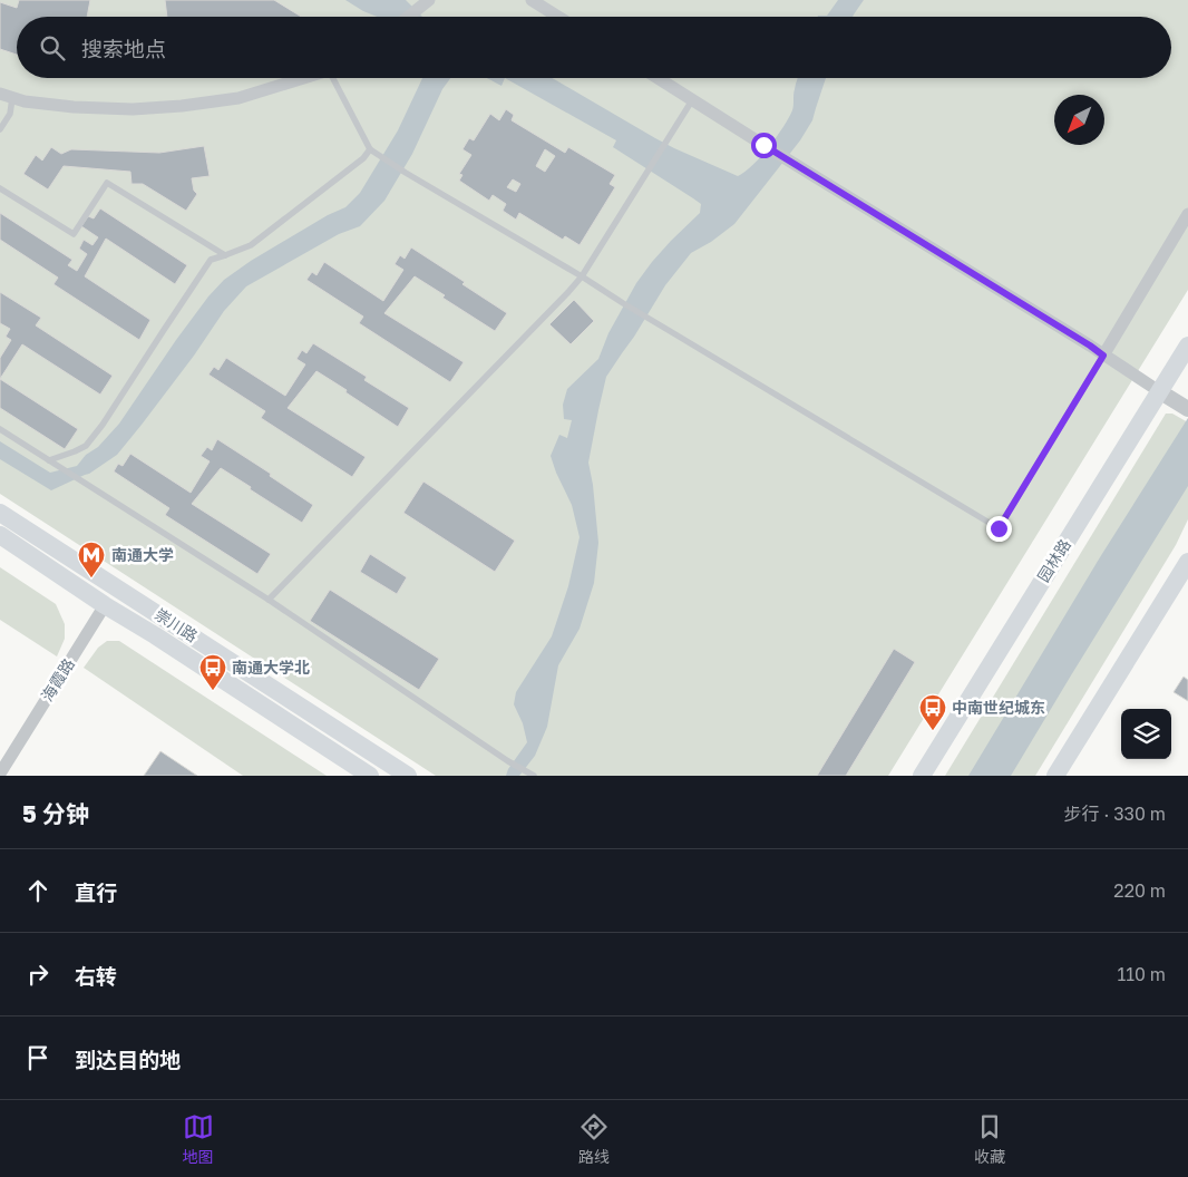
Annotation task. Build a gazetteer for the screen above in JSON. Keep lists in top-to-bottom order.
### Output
{
  "streets": {
    "main road": ["园林路", "崇川路"],
    "street": ["海霞路"]
  },
  "crossings": [
    ["崇川路", "海霞路"]
  ],
  "places": {
    "metro station": ["南通大学"],
    "bus stop": ["南通大学北", "中南世纪城东"]
  },
  "north": "bottom left",
  "page": {
    "search": "搜索地点",
    "heading": ["5 分钟", "步行 · 330 m"],
    "list": [
      ["直行", "220 m"],
      ["右转", "110 m"],
      "到达目的地"
    ],
    "nav": ["地图", "路线", "收藏"]
  }
}
